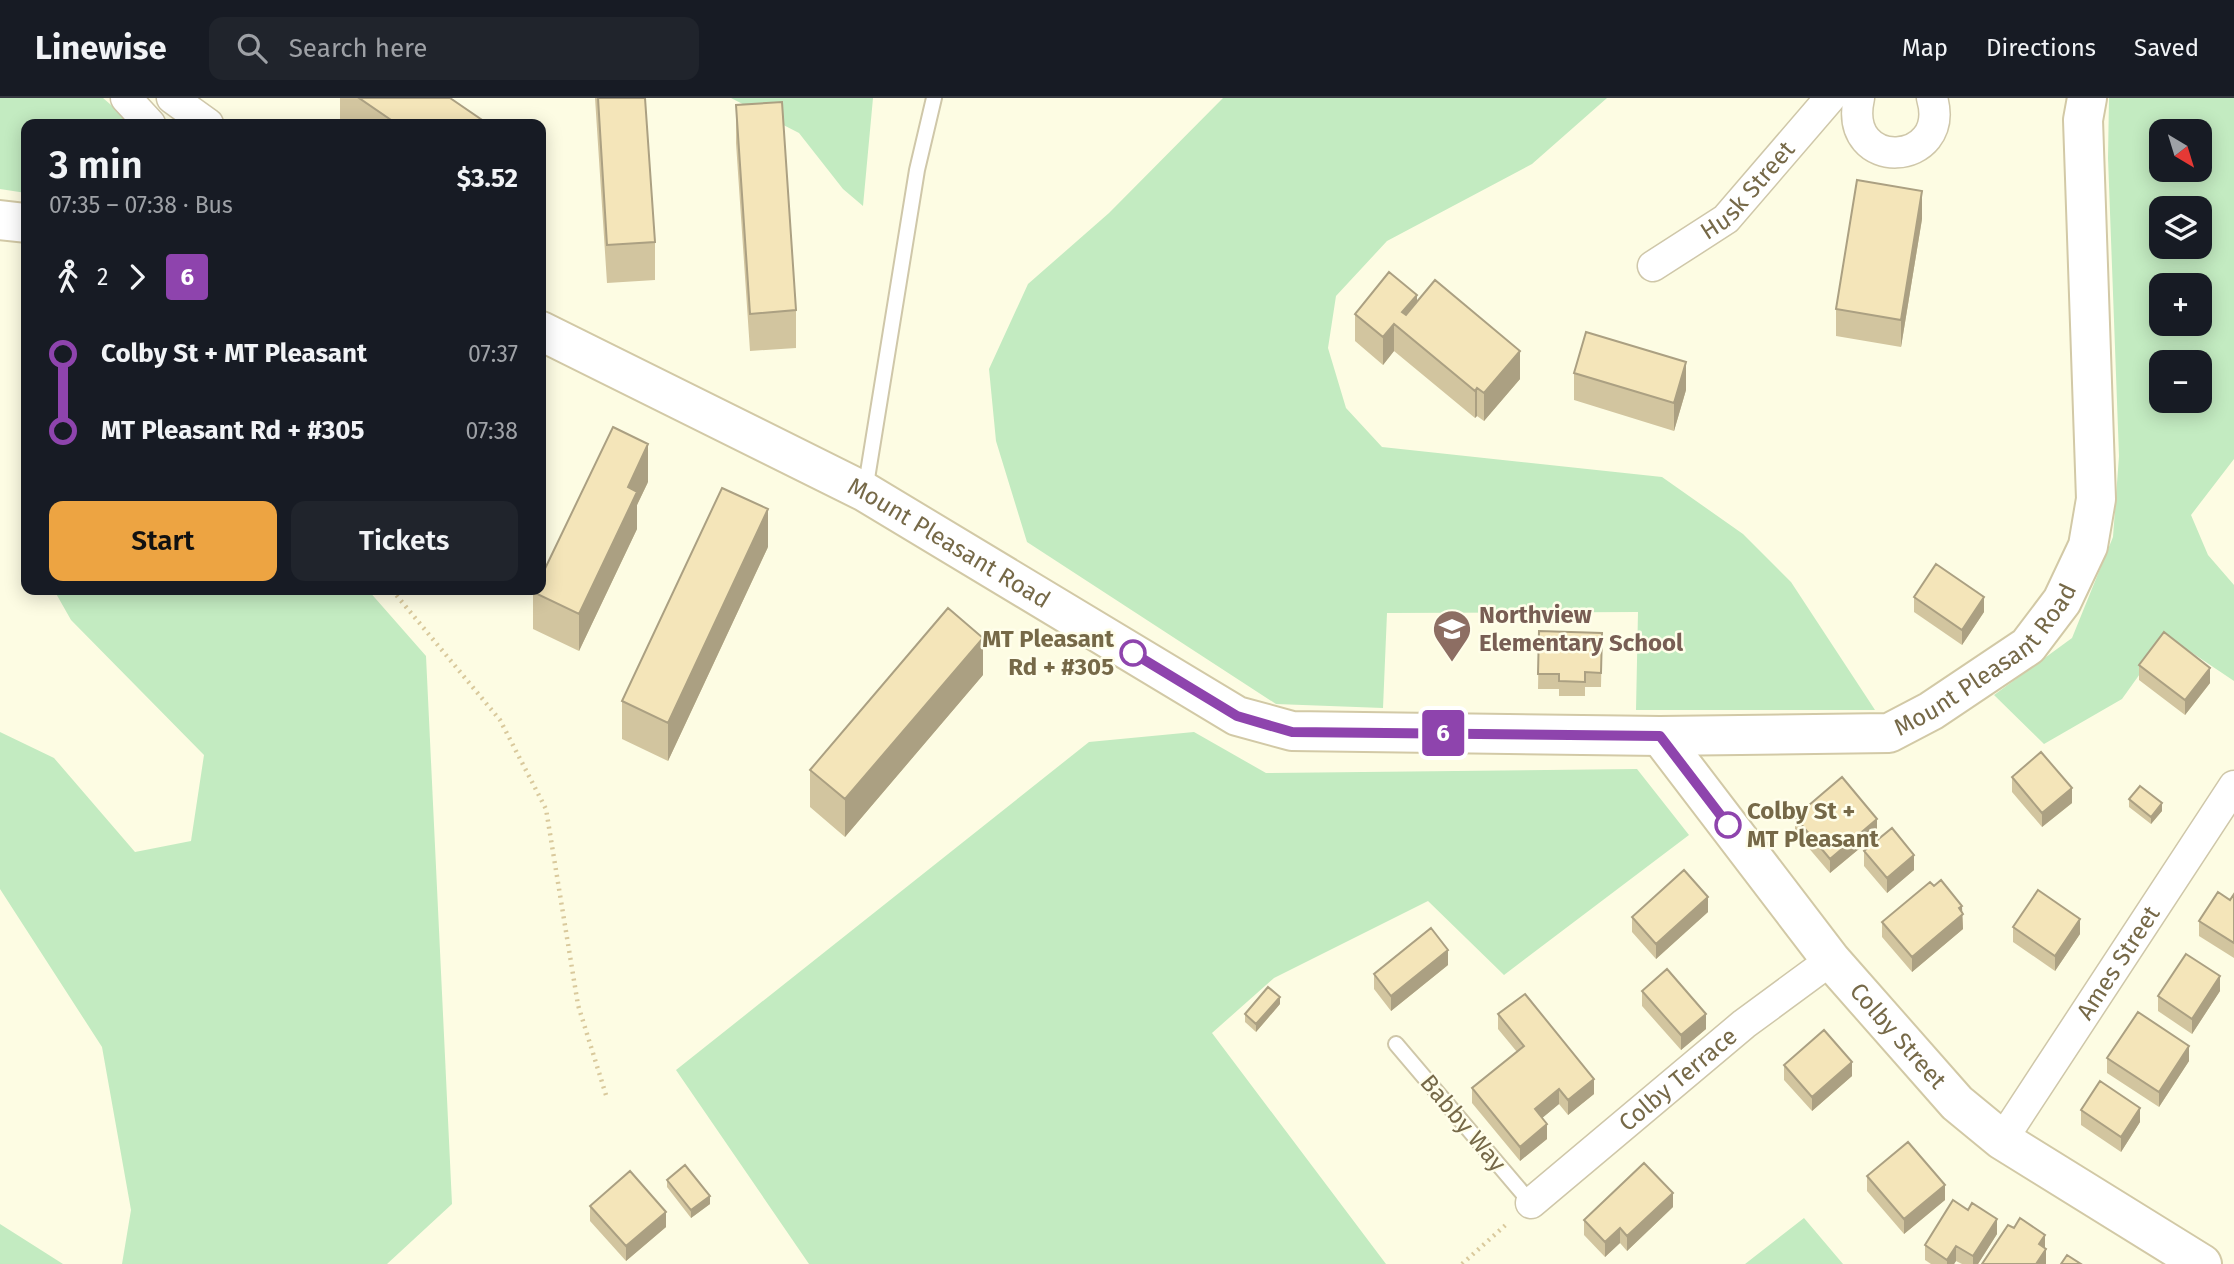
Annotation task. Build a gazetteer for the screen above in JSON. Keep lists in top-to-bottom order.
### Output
{
  "streets": {
    "street": [
      "Husk Street",
      "Mount Pleasant Road",
      "Ames Street",
      "Colby Street",
      "Colby Terrace"
    ],
    "lane": ["Babby Way"]
  },
  "crossings": [
    ["Mount Pleasant Road", "Colby Street"],
    ["Ames Street", "Colby Street"],
    ["Colby Street", "Colby Terrace"],
    ["Colby Terrace", "Babby Way"]
  ],
  "places": {
    "other": ["MT Pleasant Rd + #305", "Colby St + MT Pleasant"],
    "school or university": ["Northview Elementary School"]
  },
  "lines": ["bus line 6"],
  "north": "bottom right",
  "page": {
    "header": "Linewise",
    "search": "Search here",
    "nav": ["Map", "Directions", "Saved"],
    "on_map": "6",
    "map_buttons": ["+", "−"],
    "heading": ["3 min", "07:35 – 07:38 · Bus", "$3.52"],
    "legs": ["2", "6"],
    "list": [
      {
        "name": "Colby St + MT Pleasant",
        "value": "07:37"
      },
      {
        "name": "MT Pleasant Rd + #305",
        "value": "07:38"
      }
    ],
    "buttons": ["Start", "Tickets"]
  }
}
